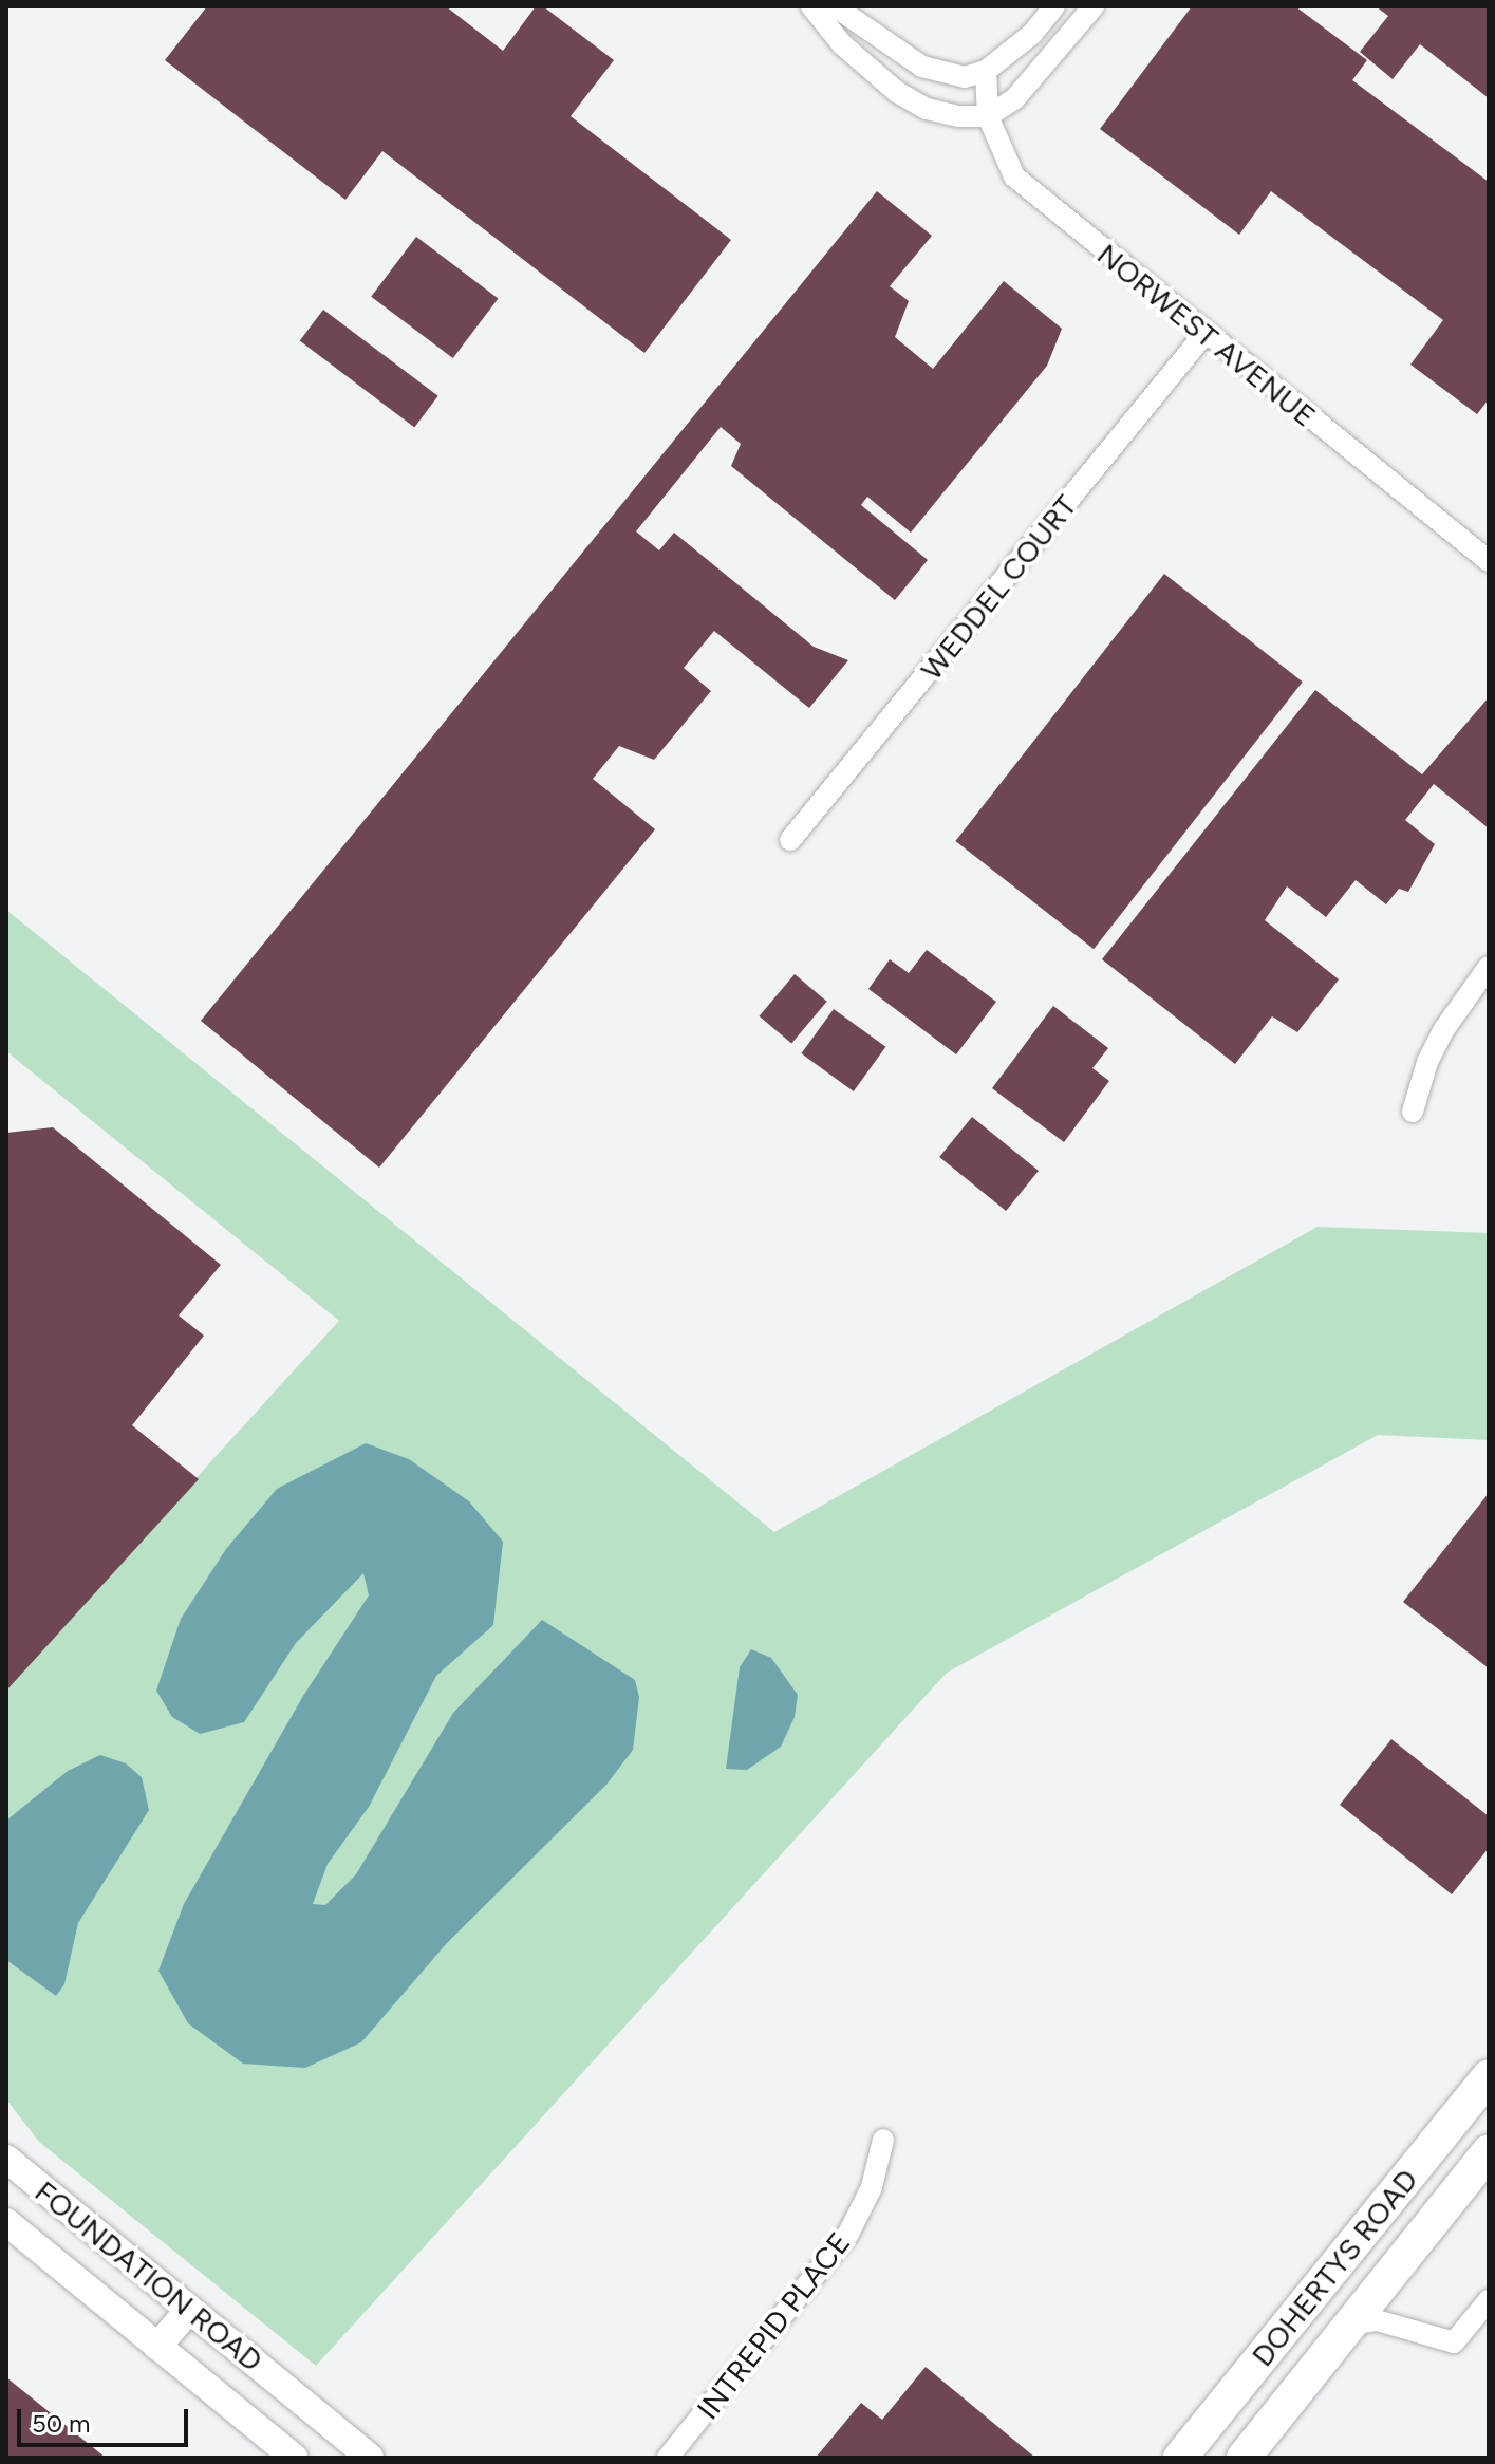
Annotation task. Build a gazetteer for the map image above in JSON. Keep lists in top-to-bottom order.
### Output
{
  "streets": {
    "main road": ["DOHERTYS ROAD"],
    "street": [
      "NORWEST AVENUE",
      "WEDDEL COURT",
      "FOUNDATION ROAD",
      "INTREPID PLACE"
    ]
  },
  "crossings": [
    ["NORWEST AVENUE", "WEDDEL COURT"]
  ],
  "scale_bar": "50 m"
}
